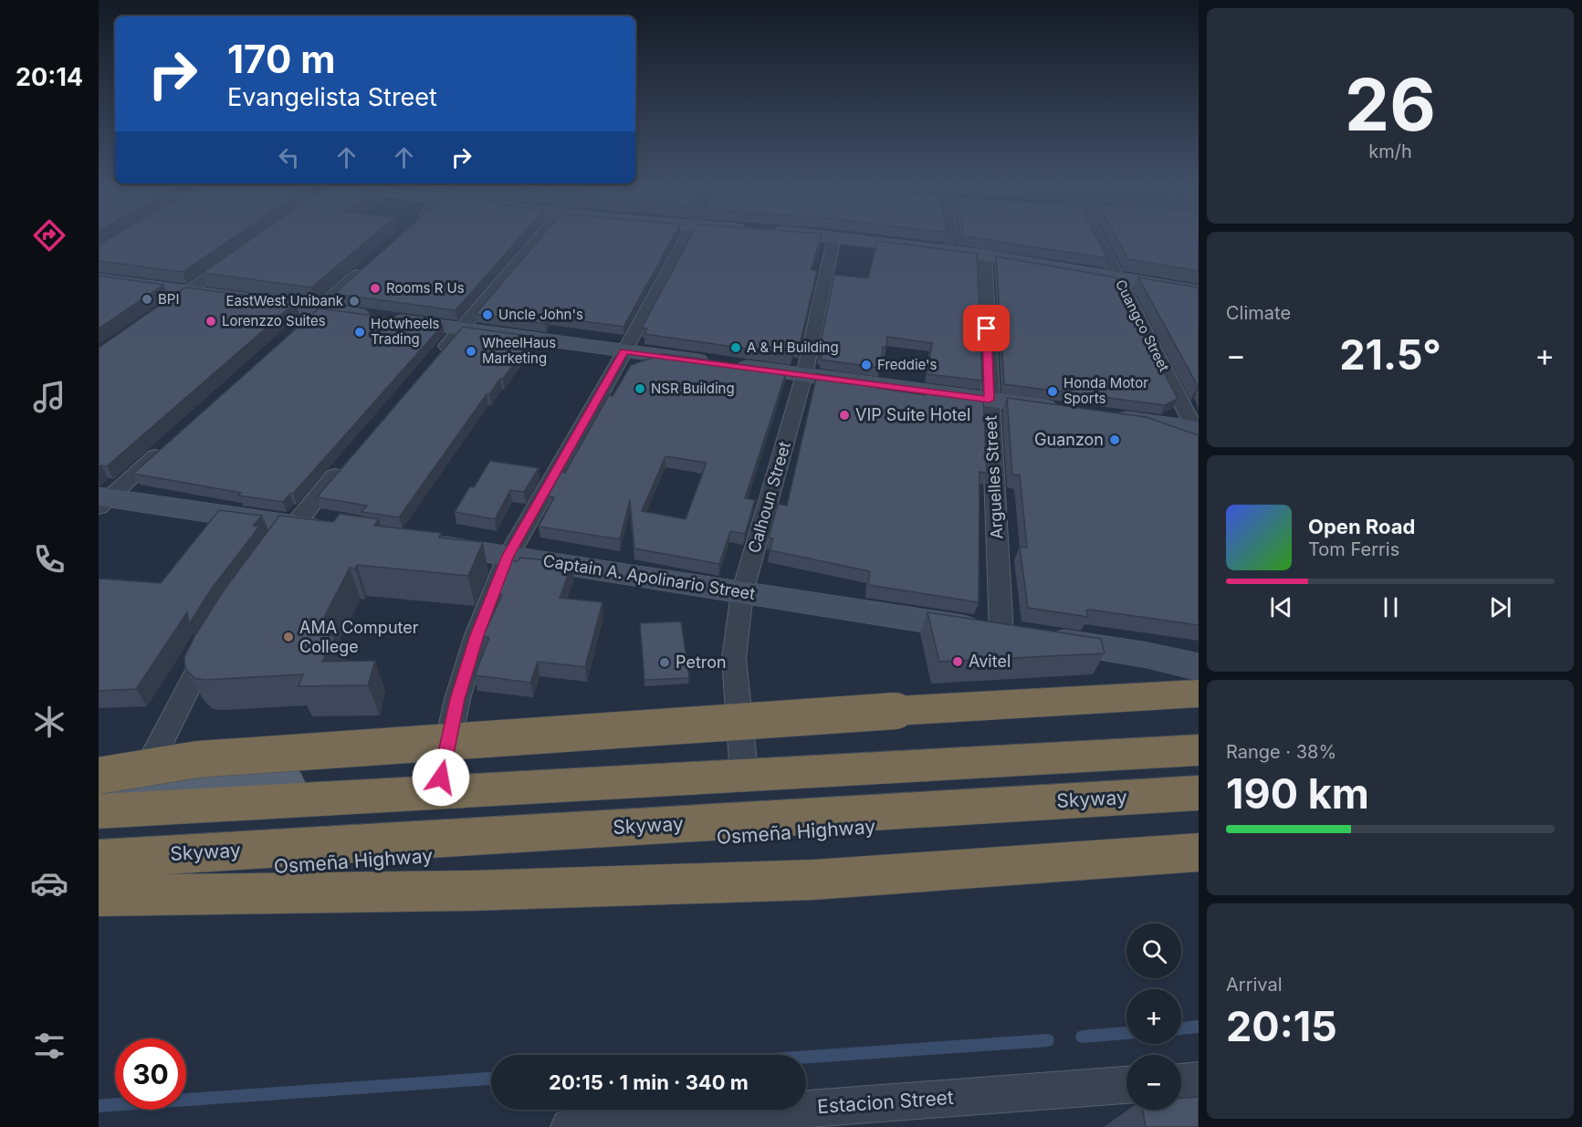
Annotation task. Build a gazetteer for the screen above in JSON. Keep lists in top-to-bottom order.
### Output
{
  "streets": {
    "highway": ["Skyway"],
    "main road": ["Osmeña Highway"],
    "street": [
      "Cuangco Street",
      "Arguelles Street",
      "Calhoun Street",
      "Captain A. Apolinario Street",
      "Estacion Street"
    ]
  },
  "crossings": [
    ["Arguelles Street", "Captain A. Apolinario Street"],
    ["Calhoun Street", "Captain A. Apolinario Street"]
  ],
  "places": [
    "Rooms R Us",
    "BPI",
    "EastWest Unibank",
    "Uncle John's",
    "Lorenzzo Suites",
    "Hotwheels Trading",
    "A & H Building",
    "WheelHaus Marketing",
    "Freddie's",
    "NSR Building",
    "Honda Motor Sports",
    "VIP Suite Hotel",
    "Guanzon",
    "AMA Computer College",
    "Avitel",
    "Petron"
  ],
  "page": {
    "tabs": "20:14",
    "tile": [
      ["26", "km/h"],
      "Climate",
      ["Range · 38%", "190 km"],
      ["Arrival", "20:15"]
    ],
    "turn": ["170 m", "Evangelista Street"],
    "heat": ["−", "21.5°", "+"],
    "song": ["Open Road", "Tom Ferris"],
    "map_buttons": ["+", "−"],
    "limit": "30",
    "trip": "20:15 · 1 min · 340 m"
  }
}
